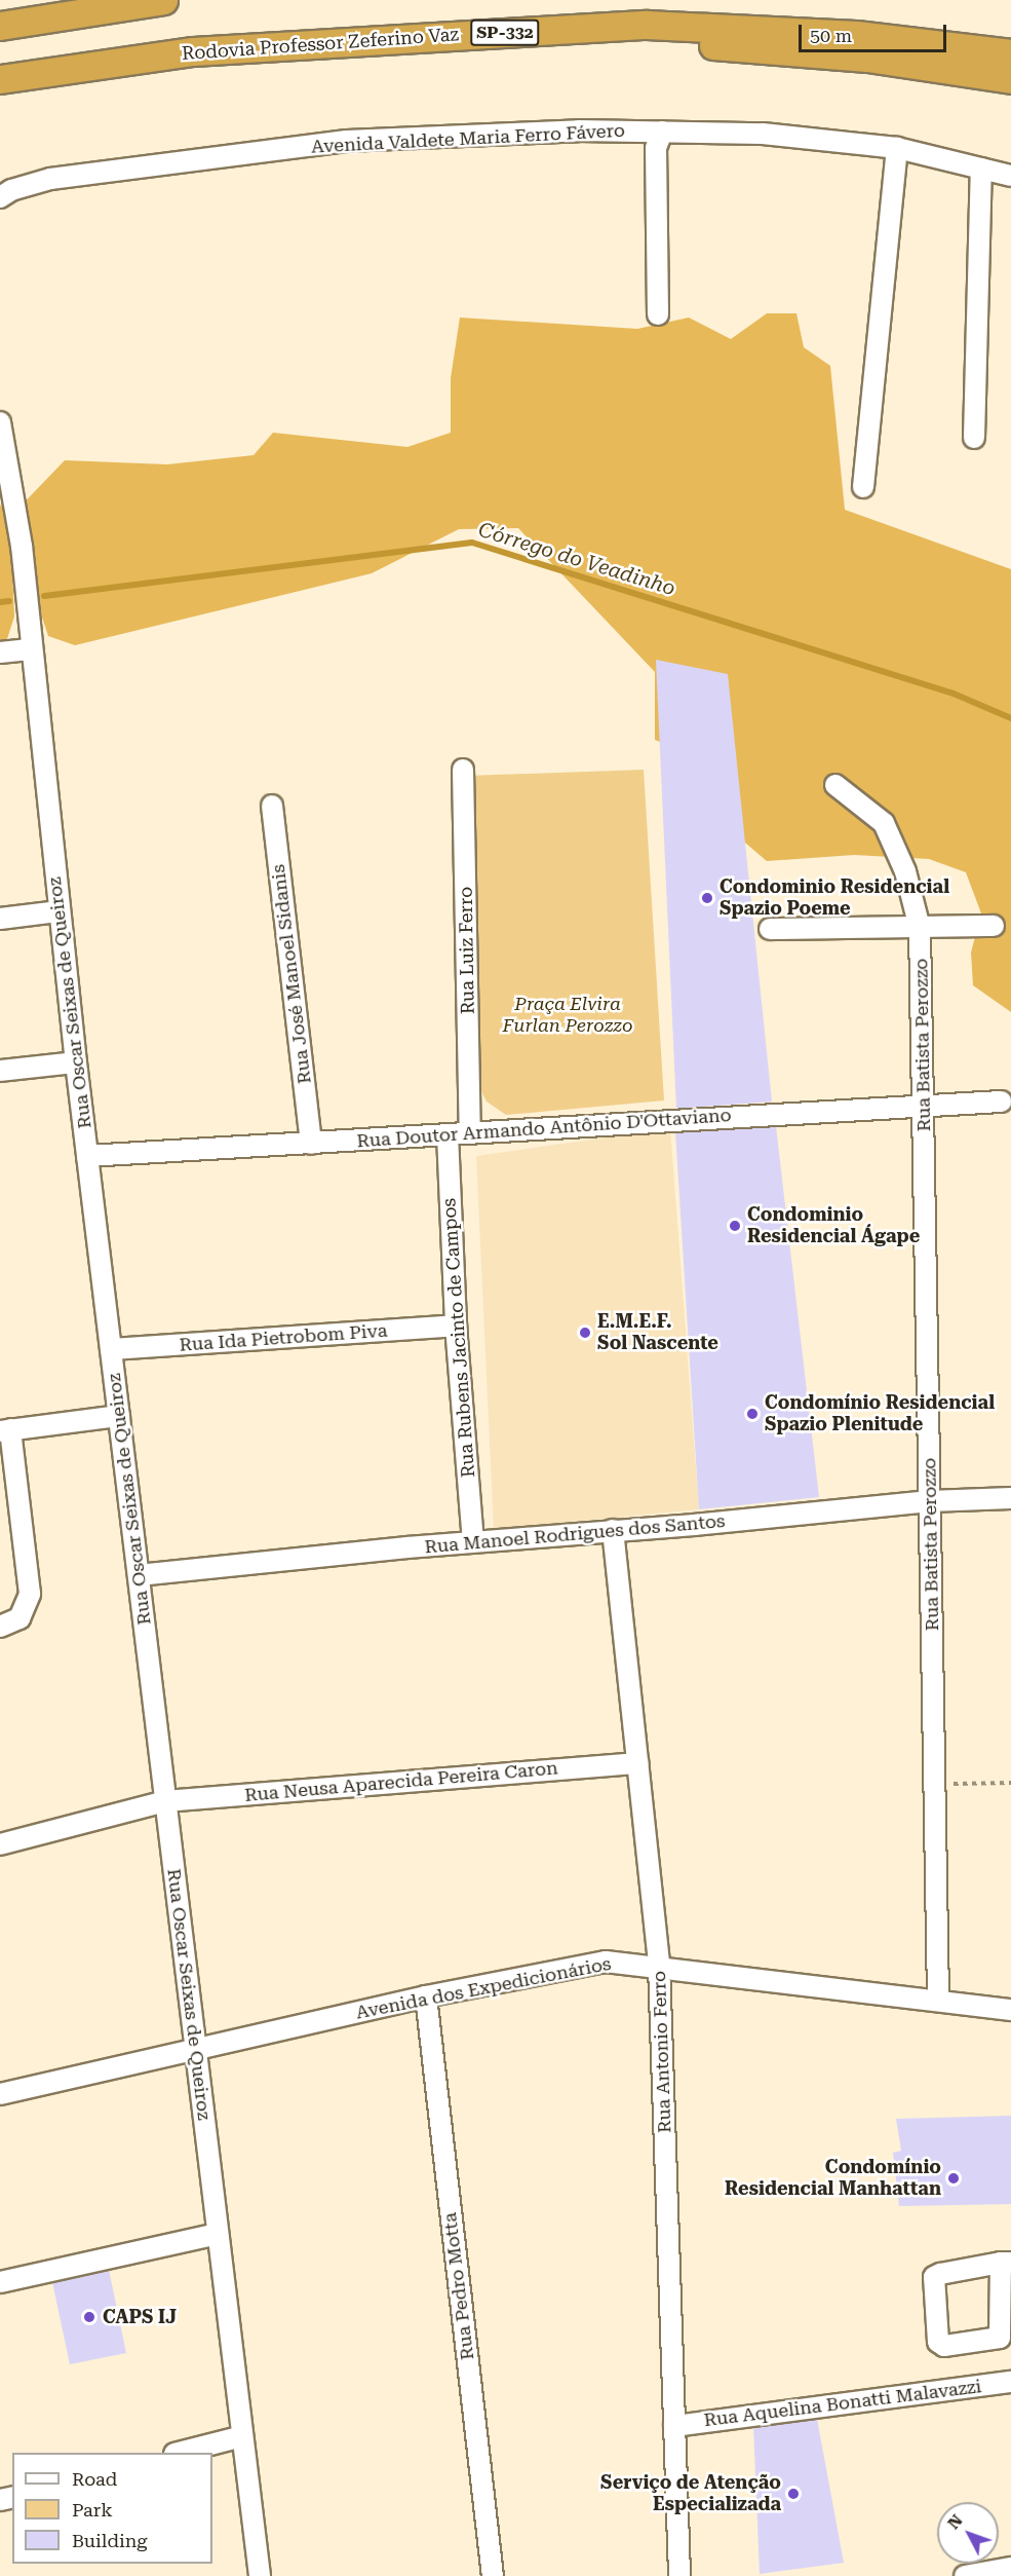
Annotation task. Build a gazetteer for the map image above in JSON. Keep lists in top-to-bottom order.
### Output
{
  "streets": {
    "highway": ["SP-332", "Rodovia Professor Zeferino Vaz"],
    "street": [
      "Avenida Valdete Maria Ferro Fávero",
      "Rua Luiz Ferro",
      "Rua José Manoel Sidanis",
      "Rua Oscar Seixas de Queiroz",
      "Rua Batista Perozzo",
      "Rua Doutor Armando Antônio D'Ottaviano",
      "Rua Ida Pietrobom Piva",
      "Rua Rubens Jacinto de Campos",
      "Rua Manoel Rodrigues dos Santos",
      "Rua Neusa Aparecida Pereira Caron",
      "Avenida dos Expedicionários",
      "Rua Antonio Ferro",
      "Rua Pedro Motta",
      "Rua Aquelina Bonatti Malavazzi"
    ]
  },
  "crossings": [
    ["Rua Luiz Ferro", "Rua Doutor Armando Antônio D'Ottaviano"],
    ["Rua José Manoel Sidanis", "Rua Doutor Armando Antônio D'Ottaviano"],
    ["Rua Oscar Seixas de Queiroz", "Rua Doutor Armando Antônio D'Ottaviano"],
    ["Rua Oscar Seixas de Queiroz", "Rua Ida Pietrobom Piva"],
    ["Rua Oscar Seixas de Queiroz", "Rua Manoel Rodrigues dos Santos"],
    ["Rua Oscar Seixas de Queiroz", "Rua Neusa Aparecida Pereira Caron"],
    ["Rua Oscar Seixas de Queiroz", "Avenida dos Expedicionários"],
    ["Rua Batista Perozzo", "Rua Doutor Armando Antônio D'Ottaviano"],
    ["Rua Batista Perozzo", "Rua Manoel Rodrigues dos Santos"],
    ["Rua Batista Perozzo", "Avenida dos Expedicionários"],
    ["Rua Doutor Armando Antônio D'Ottaviano", "Rua Rubens Jacinto de Campos"],
    ["Rua Ida Pietrobom Piva", "Rua Rubens Jacinto de Campos"],
    ["Rua Rubens Jacinto de Campos", "Rua Manoel Rodrigues dos Santos"],
    ["Rua Manoel Rodrigues dos Santos", "Rua Antonio Ferro"],
    ["Rua Neusa Aparecida Pereira Caron", "Rua Antonio Ferro"],
    ["Avenida dos Expedicionários", "Rua Antonio Ferro"],
    ["Avenida dos Expedicionários", "Rua Pedro Motta"],
    ["Rua Antonio Ferro", "Rua Aquelina Bonatti Malavazzi"]
  ],
  "water": ["Córrego do Veadinho"],
  "parks": ["Praça Elvira Furlan Perozzo"],
  "places": [
    "Condominio Residencial Spazio Poeme",
    "Condominio Residencial Ágape",
    "E.M.E.F. Sol Nascente",
    "Condomínio Residencial Spazio Plenitude",
    "Condomínio Residencial Manhattan",
    "CAPS IJ",
    "Serviço de Atenção Especializada"
  ],
  "legend": ["Road", "Park", "Building"],
  "scale_bar": "50 m",
  "north": "top left"
}
